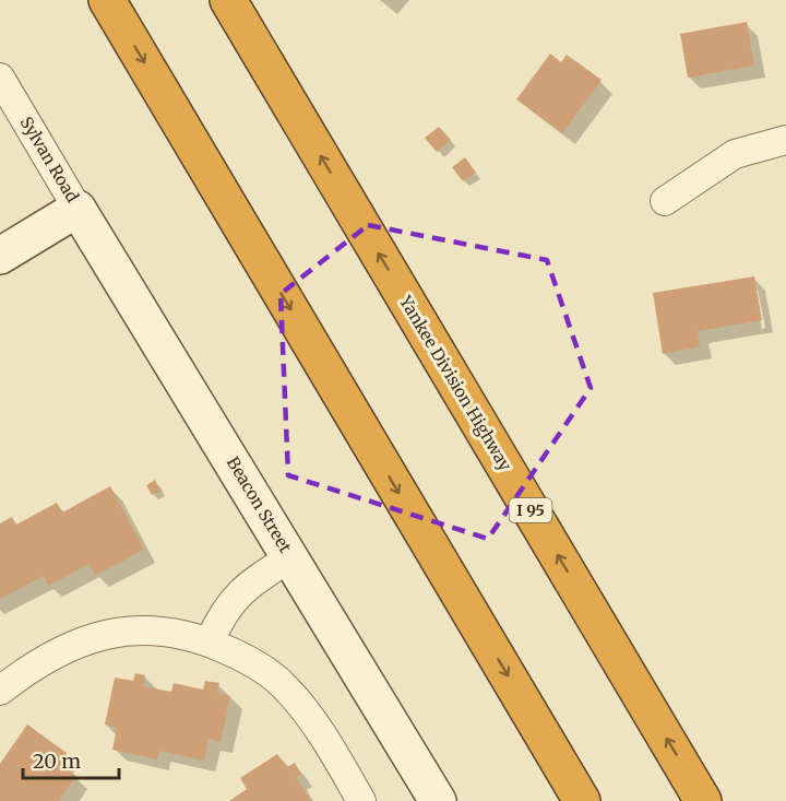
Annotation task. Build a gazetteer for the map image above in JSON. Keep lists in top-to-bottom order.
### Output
{
  "streets": {
    "highway": ["Yankee Division Highway", "I 95"],
    "street": ["Sylvan Road", "Beacon Street"]
  },
  "crossings": [
    ["Sylvan Road", "Beacon Street"]
  ],
  "scale_bar": "20 m"
}
